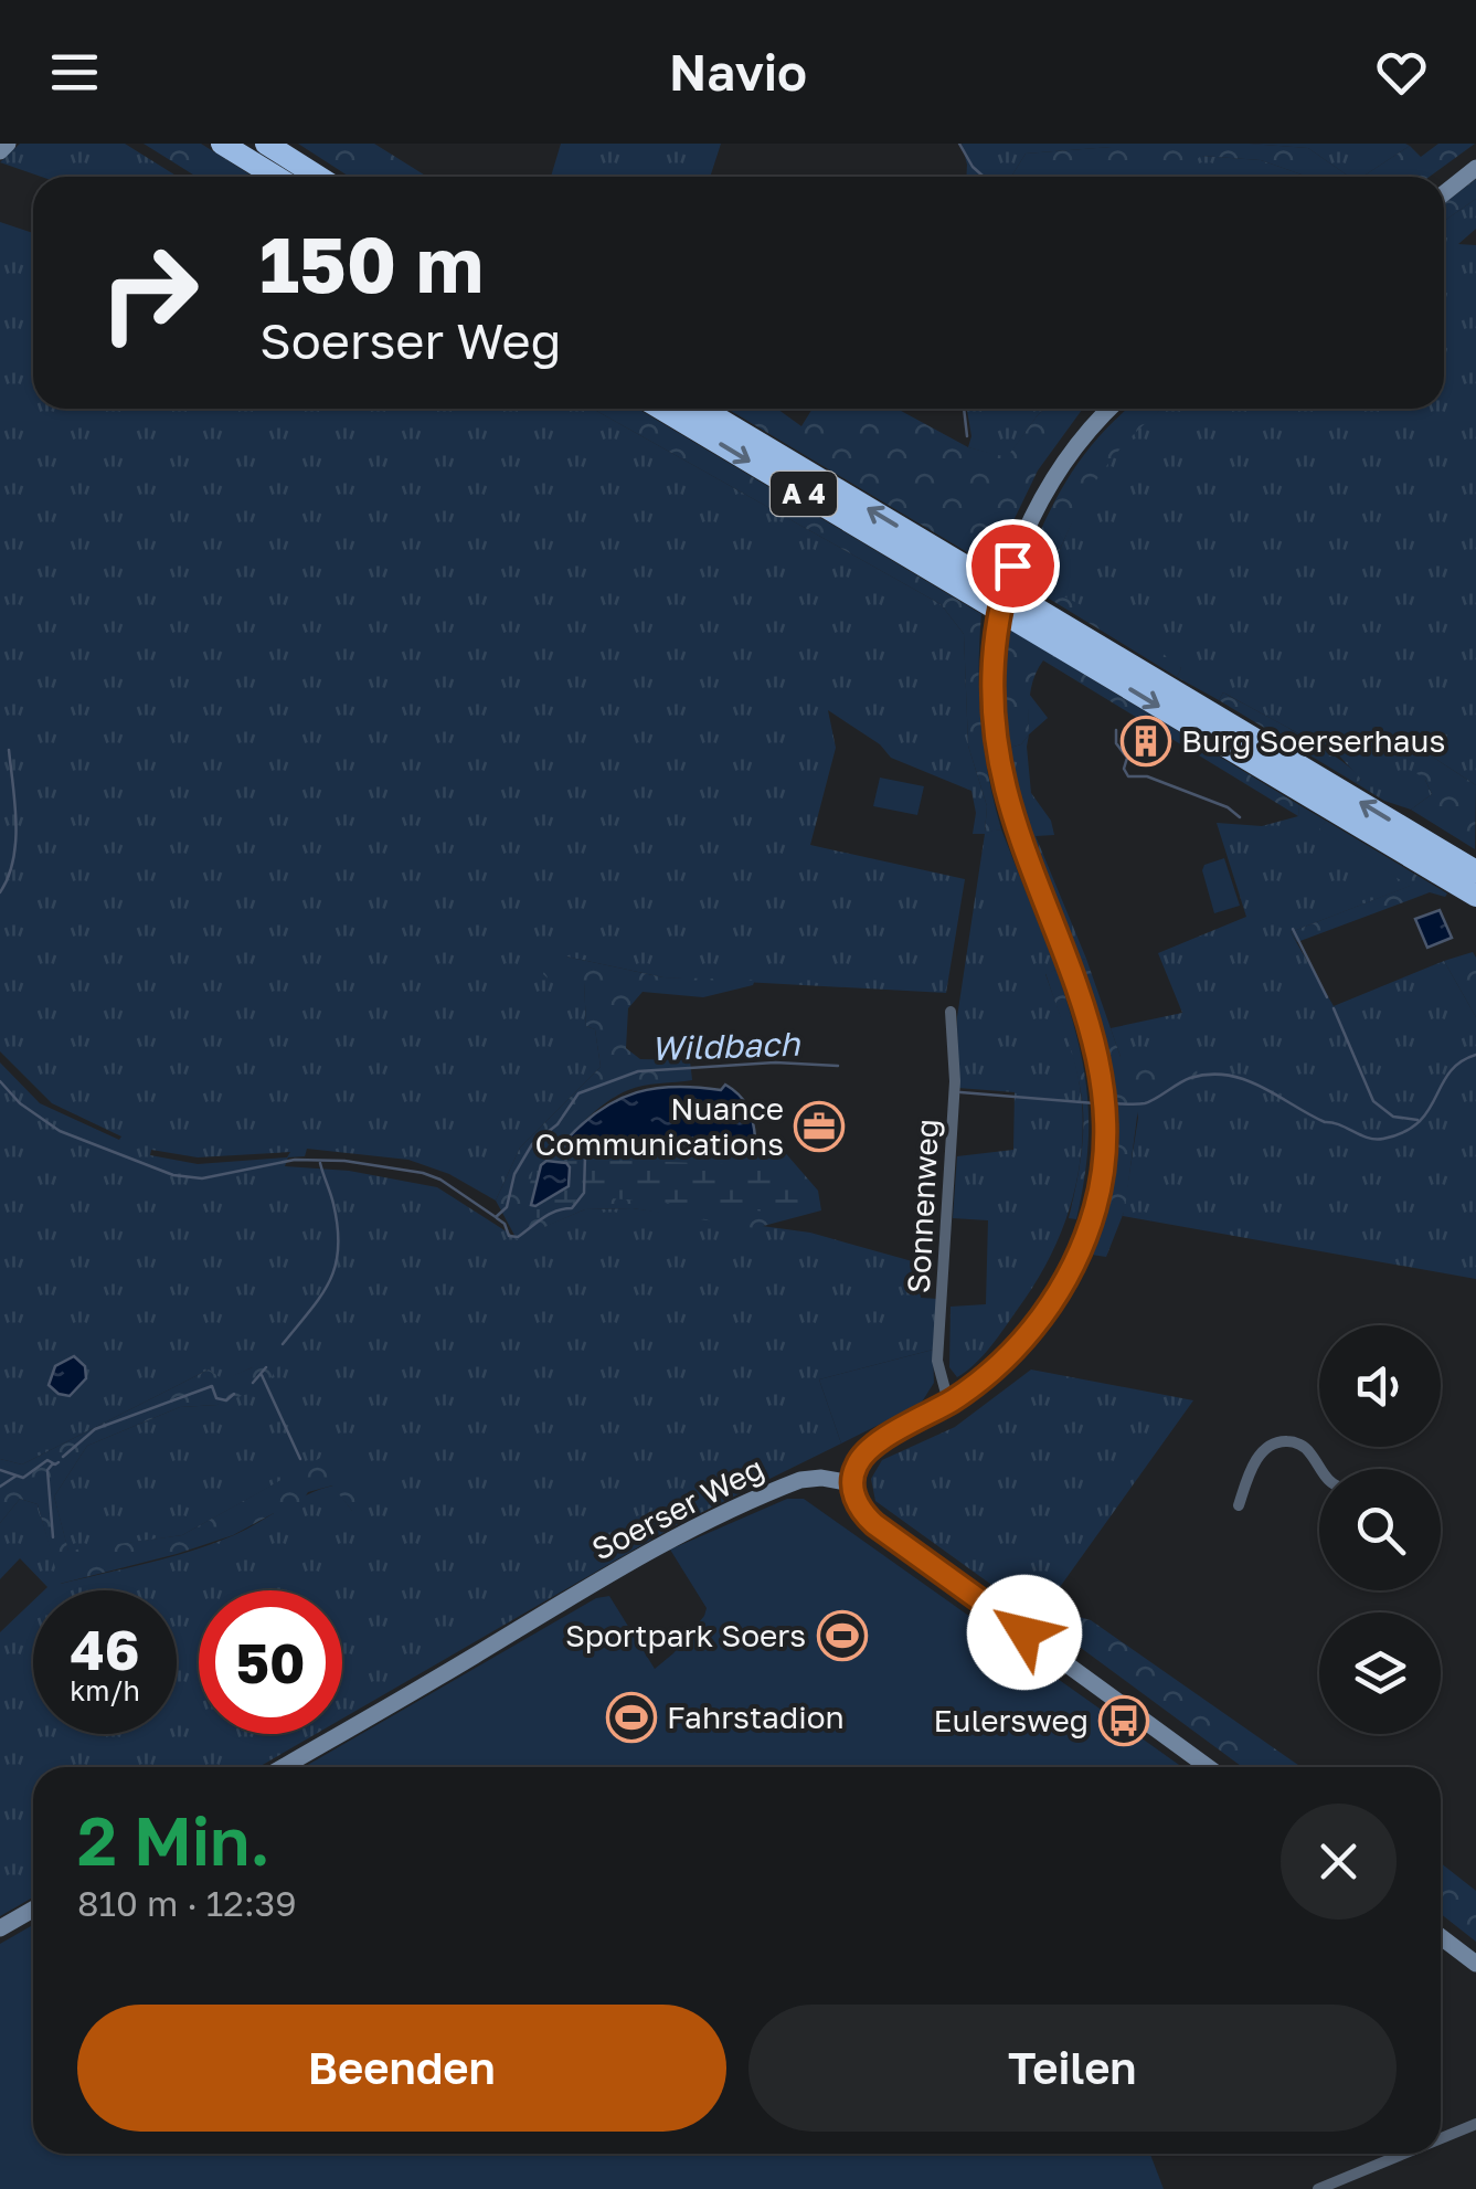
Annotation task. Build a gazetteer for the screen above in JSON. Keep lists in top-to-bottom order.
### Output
{
  "streets": {
    "highway": ["A 4"],
    "main road": ["Soerser Weg"],
    "street": ["Sonnenweg"]
  },
  "water": ["Wildbach"],
  "places": {
    "building": ["Burg Soerserhaus"],
    "office": ["Nuance Communications"],
    "sports": ["Sportpark Soers", "Fahrstadion"],
    "bus stop": ["Eulersweg"]
  },
  "page": {
    "header": "Navio",
    "turn": ["150 m", "Soerser Weg"],
    "speed": "46 km/h",
    "limit": "50",
    "heading": ["2 Min.", "810 m · 12:39"],
    "buttons": ["Beenden", "Teilen"]
  }
}
